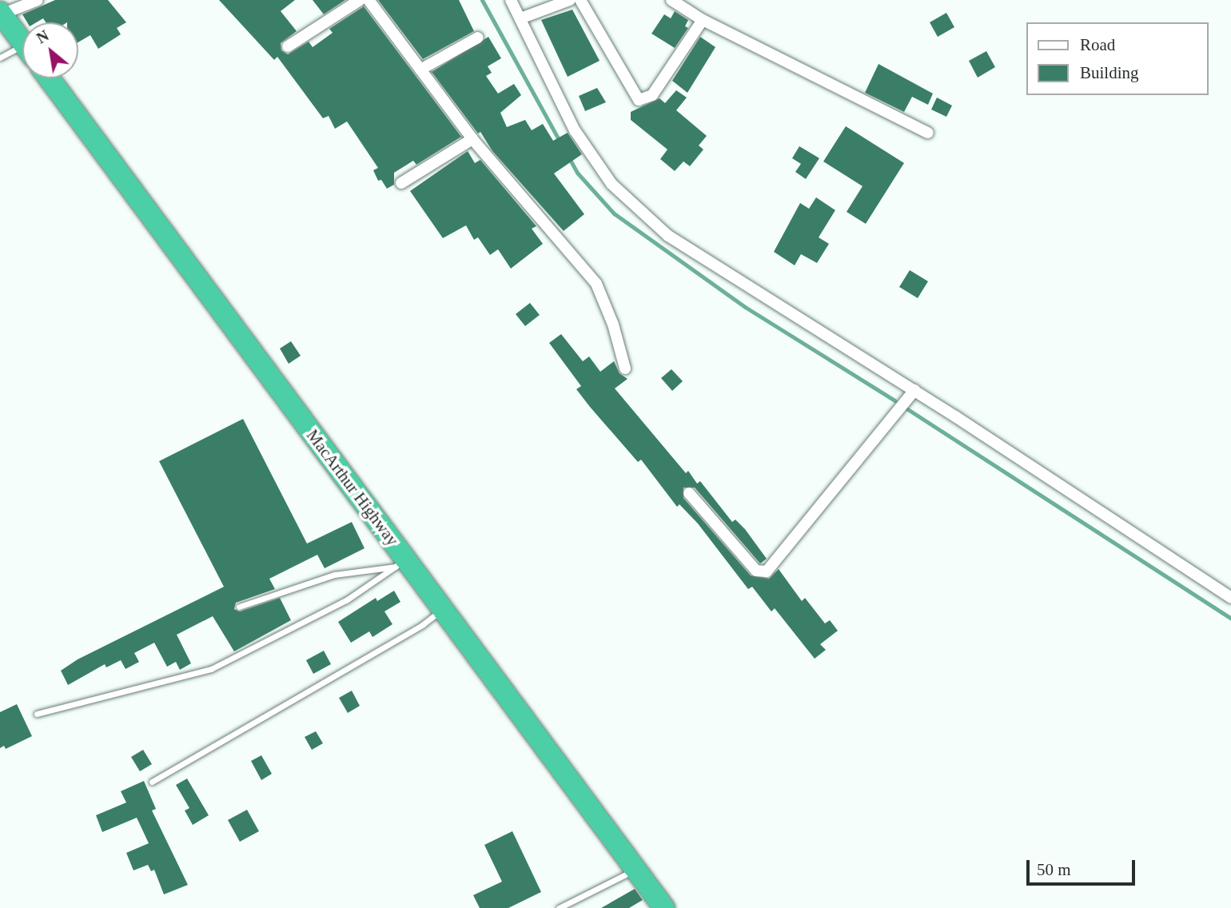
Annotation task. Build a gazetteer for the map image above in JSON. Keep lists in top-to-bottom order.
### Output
{
  "streets": {
    "highway": ["MacArthur Highway"]
  },
  "legend": ["Road", "Building"],
  "scale_bar": "50 m",
  "north": "top left"
}
